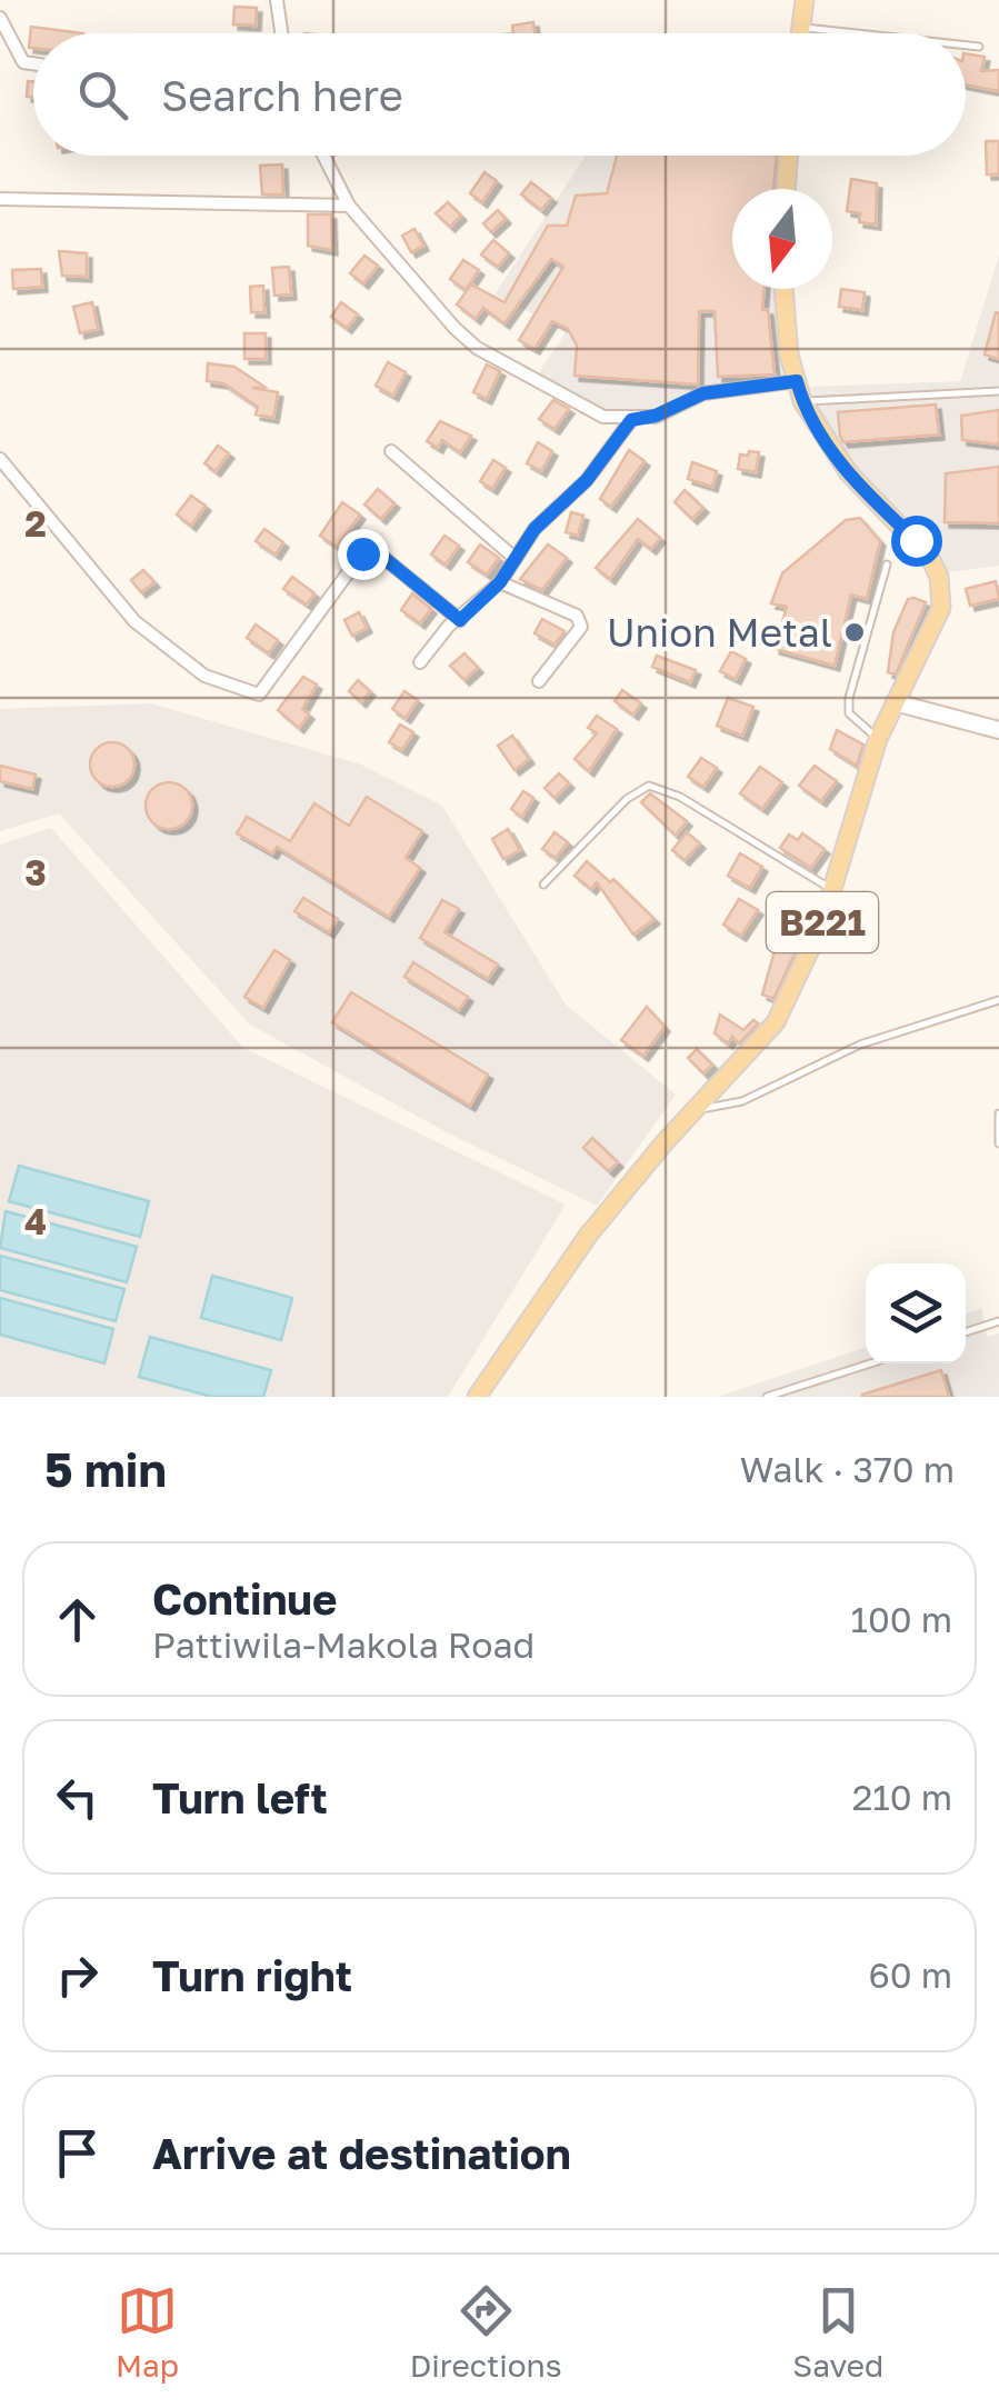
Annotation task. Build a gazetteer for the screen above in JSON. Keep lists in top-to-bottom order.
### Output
{
  "streets": {
    "main road": ["B221"]
  },
  "places": ["Union Metal"],
  "north": "bottom",
  "page": {
    "search": "Search here",
    "heading": ["5 min", "Walk · 370 m"],
    "list": [
      ["Continue", "Pattiwila-Makola Road", "100 m"],
      ["Turn left", "210 m"],
      ["Turn right", "60 m"],
      "Arrive at destination"
    ],
    "nav": ["Map", "Directions", "Saved"]
  },
  "grid": {
    "rows": ["2", "3", "4"]
  }
}
